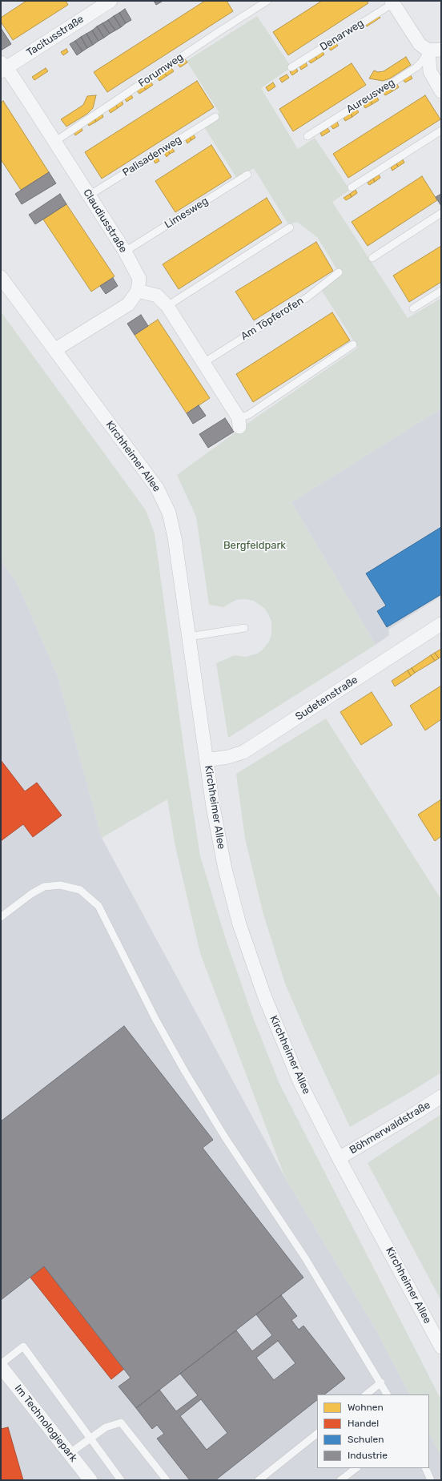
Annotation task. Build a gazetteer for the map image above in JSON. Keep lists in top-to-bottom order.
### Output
{
  "streets": {
    "street": [
      "Tacitusstraße",
      "Claudiusstraße",
      "Kirchheimer Allee",
      "Sudetenstraße",
      "Böhmerwaldstraße",
      "Im Technologiepark"
    ],
    "lane": [
      "Denarweg",
      "Forumweg",
      "Aureusweg",
      "Palisadenweg",
      "Limesweg",
      "Am Töpferofen"
    ]
  },
  "crossings": [
    ["Tacitusstraße", "Claudiusstraße"],
    ["Forumweg", "Claudiusstraße"],
    ["Palisadenweg", "Claudiusstraße"],
    ["Limesweg", "Claudiusstraße"],
    ["Kirchheimer Allee", "Sudetenstraße"],
    ["Kirchheimer Allee", "Böhmerwaldstraße"]
  ],
  "parks": ["Bergfeldpark"],
  "legend": [
    "Wohnen",
    "Handel",
    "Schulen",
    "Industrie"
  ]
}
